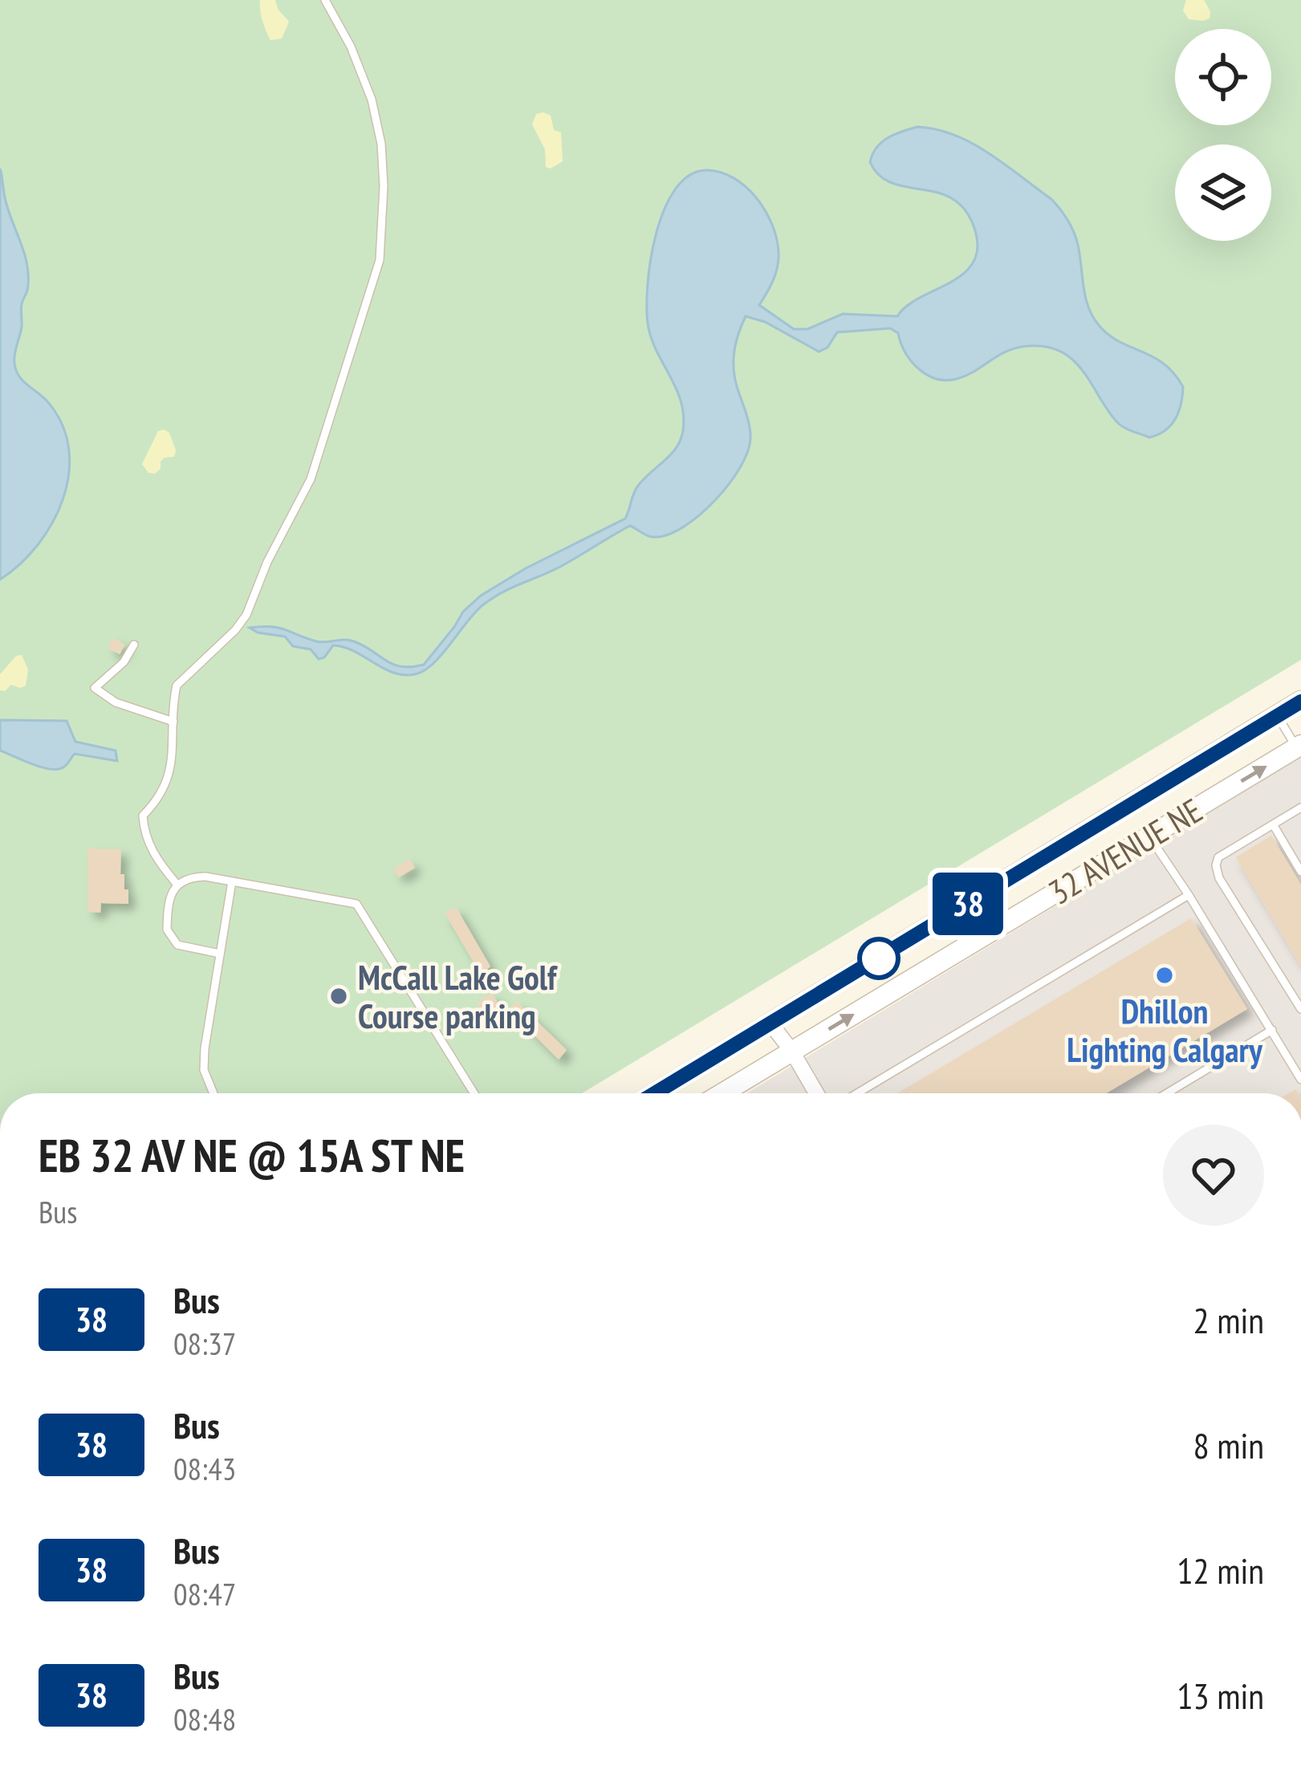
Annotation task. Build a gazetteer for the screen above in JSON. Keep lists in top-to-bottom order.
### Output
{
  "streets": {
    "main road": ["32 AVENUE NE"]
  },
  "places": ["Dhillon Lighting Calgary", "McCall Lake Golf Course parking"],
  "lines": ["bus line 38"],
  "page": {
    "on_map": "38",
    "heading": ["EB 32 AV NE @ 15A ST NE", "Bus"],
    "list": [
      {
        "mark": "38",
        "name": "Bus",
        "note": "08:37",
        "value": "2 min"
      },
      {
        "mark": "38",
        "name": "Bus",
        "note": "08:43",
        "value": "8 min"
      },
      {
        "mark": "38",
        "name": "Bus",
        "note": "08:47",
        "value": "12 min"
      },
      {
        "mark": "38",
        "name": "Bus",
        "note": "08:48",
        "value": "13 min"
      }
    ]
  }
}
